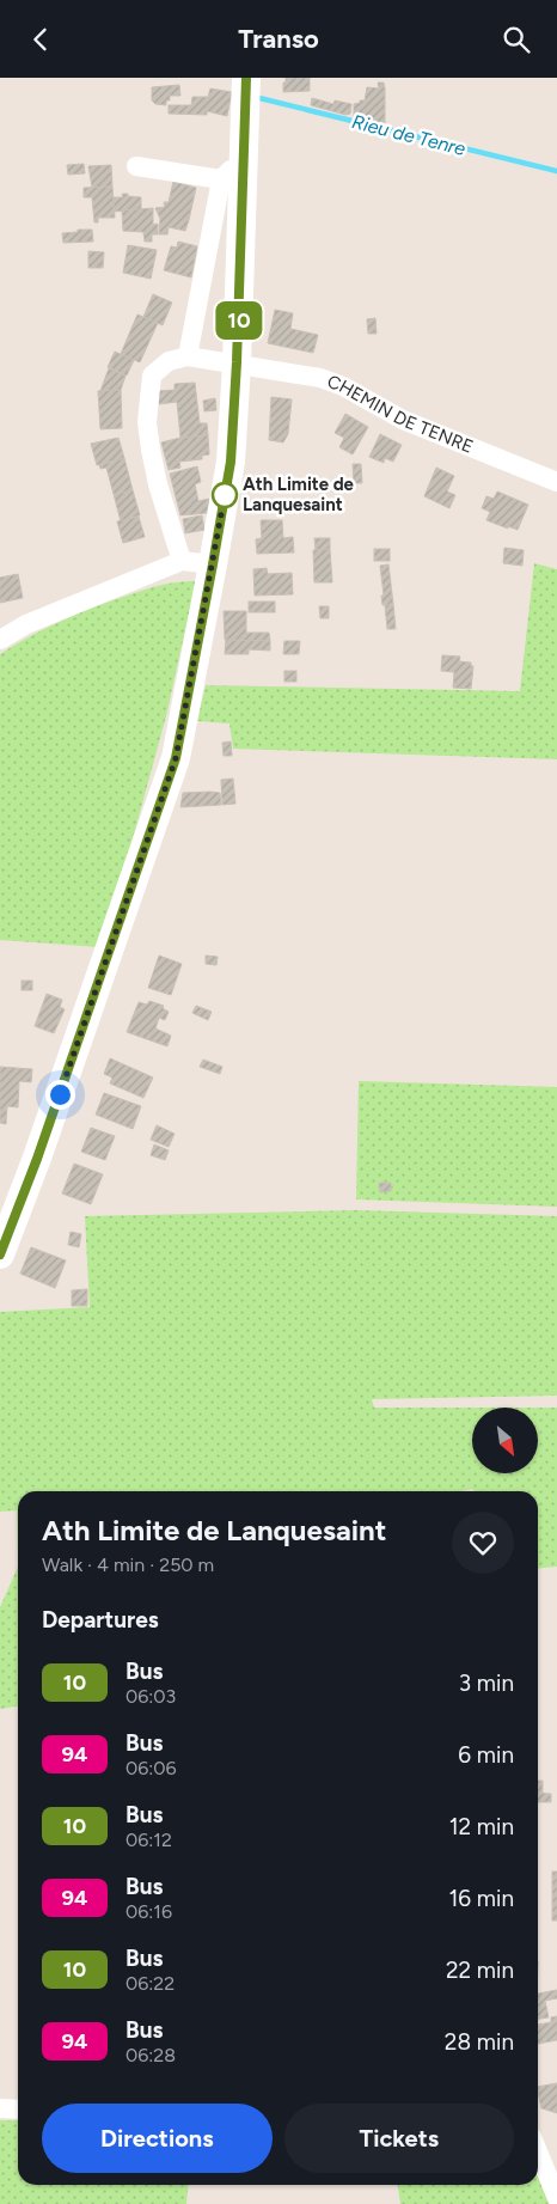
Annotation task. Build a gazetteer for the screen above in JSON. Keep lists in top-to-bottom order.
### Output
{
  "streets": {
    "street": ["CHEMIN DE TENRE"]
  },
  "water": ["Rieu de Tenre"],
  "places": ["Ath Limite de Lanquesaint"],
  "lines": ["bus line 10"],
  "north": "bottom right",
  "page": {
    "header": "Transo",
    "on_map": "10",
    "heading": [
      ["Ath Limite de Lanquesaint", "Walk · 4 min · 250 m"],
      "Departures"
    ],
    "list": [
      {
        "mark": "10",
        "name": "Bus",
        "note": "06:03",
        "value": "3 min"
      },
      {
        "mark": "94",
        "name": "Bus",
        "note": "06:06",
        "value": "6 min"
      },
      {
        "mark": "10",
        "name": "Bus",
        "note": "06:12",
        "value": "12 min"
      },
      {
        "mark": "94",
        "name": "Bus",
        "note": "06:16",
        "value": "16 min"
      },
      {
        "mark": "10",
        "name": "Bus",
        "note": "06:22",
        "value": "22 min"
      },
      {
        "mark": "94",
        "name": "Bus",
        "note": "06:28",
        "value": "28 min"
      }
    ],
    "buttons": ["Directions", "Tickets"]
  }
}
